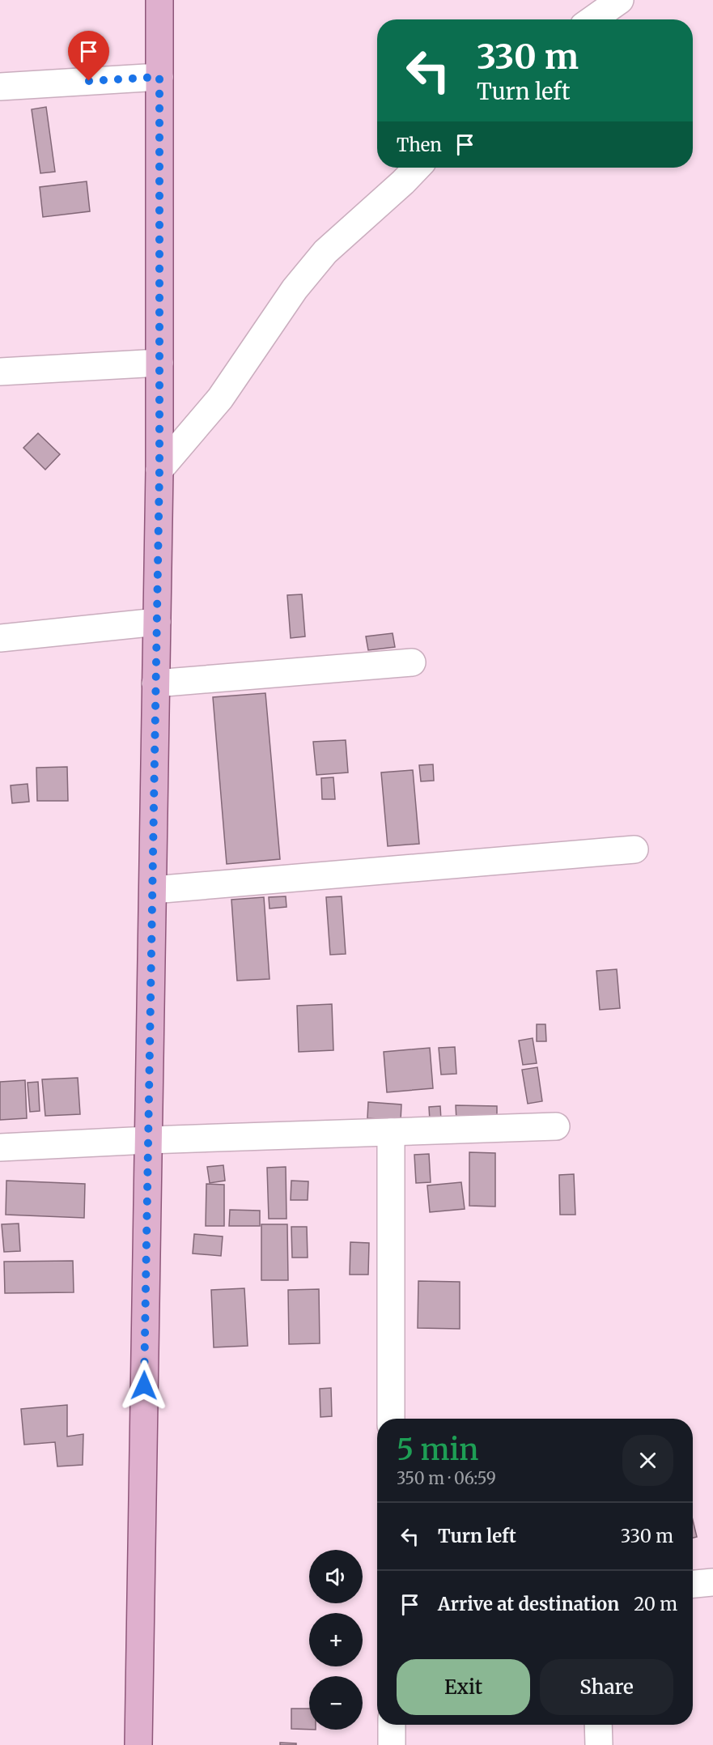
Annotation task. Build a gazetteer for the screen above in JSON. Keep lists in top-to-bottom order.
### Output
{
  "page": {
    "turn": ["330 m", "Turn left"],
    "then": "Then",
    "heading": ["5 min", "350 m · 06:59"],
    "list": [
      {
        "name": "Turn left",
        "value": "330 m"
      },
      {
        "name": "Arrive at destination",
        "value": "20 m"
      }
    ],
    "map_buttons": ["+", "−"],
    "buttons": ["Exit", "Share"]
  }
}
